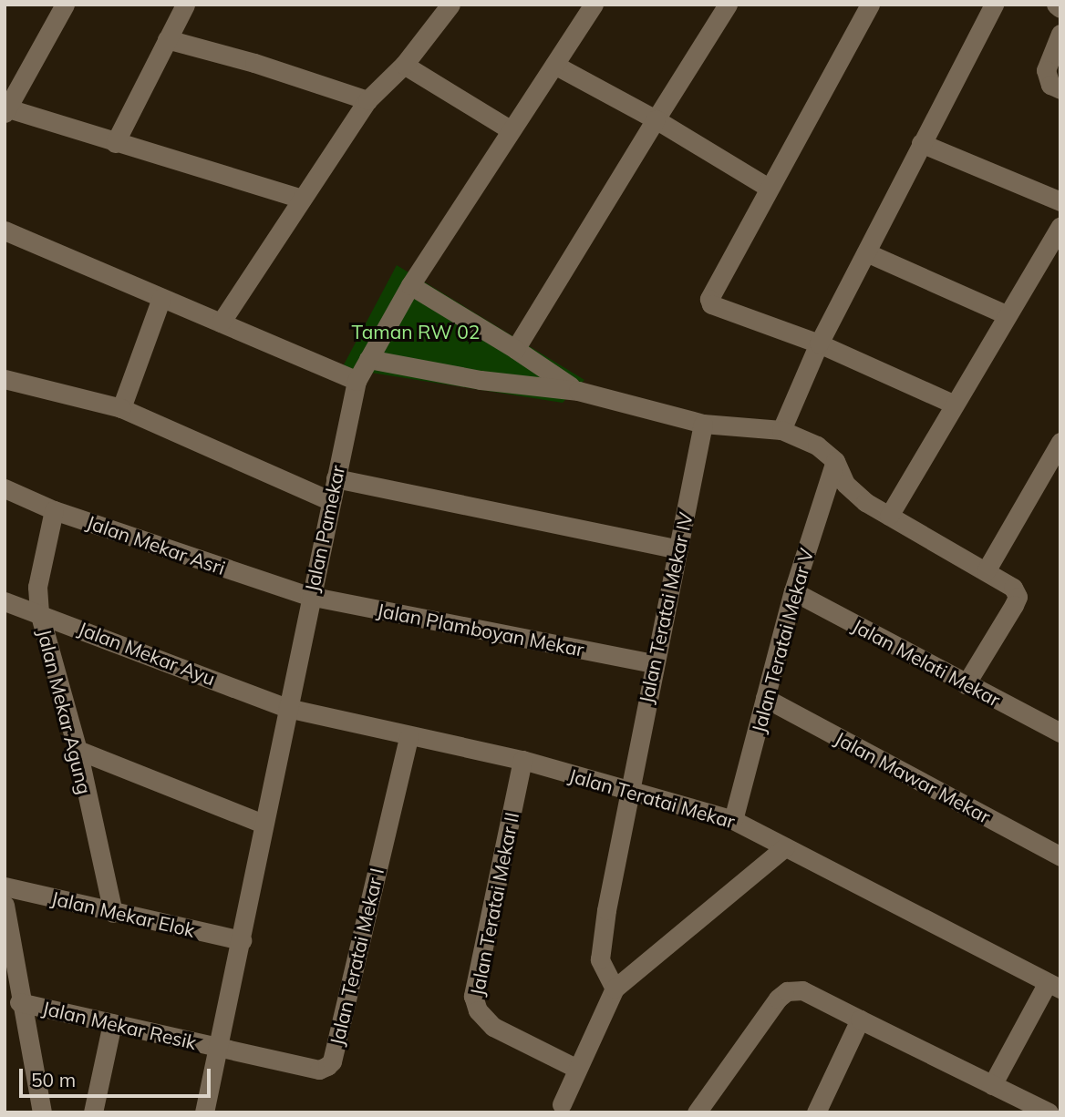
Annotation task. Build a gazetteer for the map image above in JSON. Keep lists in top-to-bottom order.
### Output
{
  "streets": {
    "street": [
      "Jalan Pamekar",
      "Jalan Mekar Asri",
      "Jalan Teratai Mekar IV",
      "Jalan Plamboyan Mekar",
      "Jalan Teratai Mekar V",
      "Jalan Mekar Ayu",
      "Jalan Melati Mekar",
      "Jalan Mekar Agung",
      "Jalan Mawar Mekar",
      "Jalan Teratai Mekar",
      "Jalan Teratai Mekar II",
      "Jalan Mekar Elok",
      "Jalan Teratai Mekar I",
      "Jalan Mekar Resik"
    ]
  },
  "crossings": [
    ["Jalan Pamekar", "Jalan Mekar Asri"],
    ["Jalan Pamekar", "Jalan Plamboyan Mekar"],
    ["Jalan Pamekar", "Jalan Mekar Ayu"],
    ["Jalan Pamekar", "Jalan Teratai Mekar"],
    ["Jalan Pamekar", "Jalan Mekar Elok"],
    ["Jalan Pamekar", "Jalan Teratai Mekar I"],
    ["Jalan Pamekar", "Jalan Mekar Resik"],
    ["Jalan Mekar Asri", "Jalan Plamboyan Mekar"],
    ["Jalan Mekar Asri", "Jalan Mekar Agung"],
    ["Jalan Teratai Mekar IV", "Jalan Plamboyan Mekar"],
    ["Jalan Teratai Mekar IV", "Jalan Teratai Mekar"],
    ["Jalan Teratai Mekar V", "Jalan Melati Mekar"],
    ["Jalan Teratai Mekar V", "Jalan Mawar Mekar"],
    ["Jalan Teratai Mekar V", "Jalan Teratai Mekar"],
    ["Jalan Mekar Ayu", "Jalan Mekar Agung"],
    ["Jalan Mekar Ayu", "Jalan Teratai Mekar"],
    ["Jalan Mekar Agung", "Jalan Mekar Elok"],
    ["Jalan Teratai Mekar", "Jalan Teratai Mekar II"],
    ["Jalan Teratai Mekar", "Jalan Teratai Mekar I"],
    ["Jalan Teratai Mekar I", "Jalan Mekar Resik"]
  ],
  "parks": ["Taman RW 02"],
  "scale_bar": "50 m"
}
